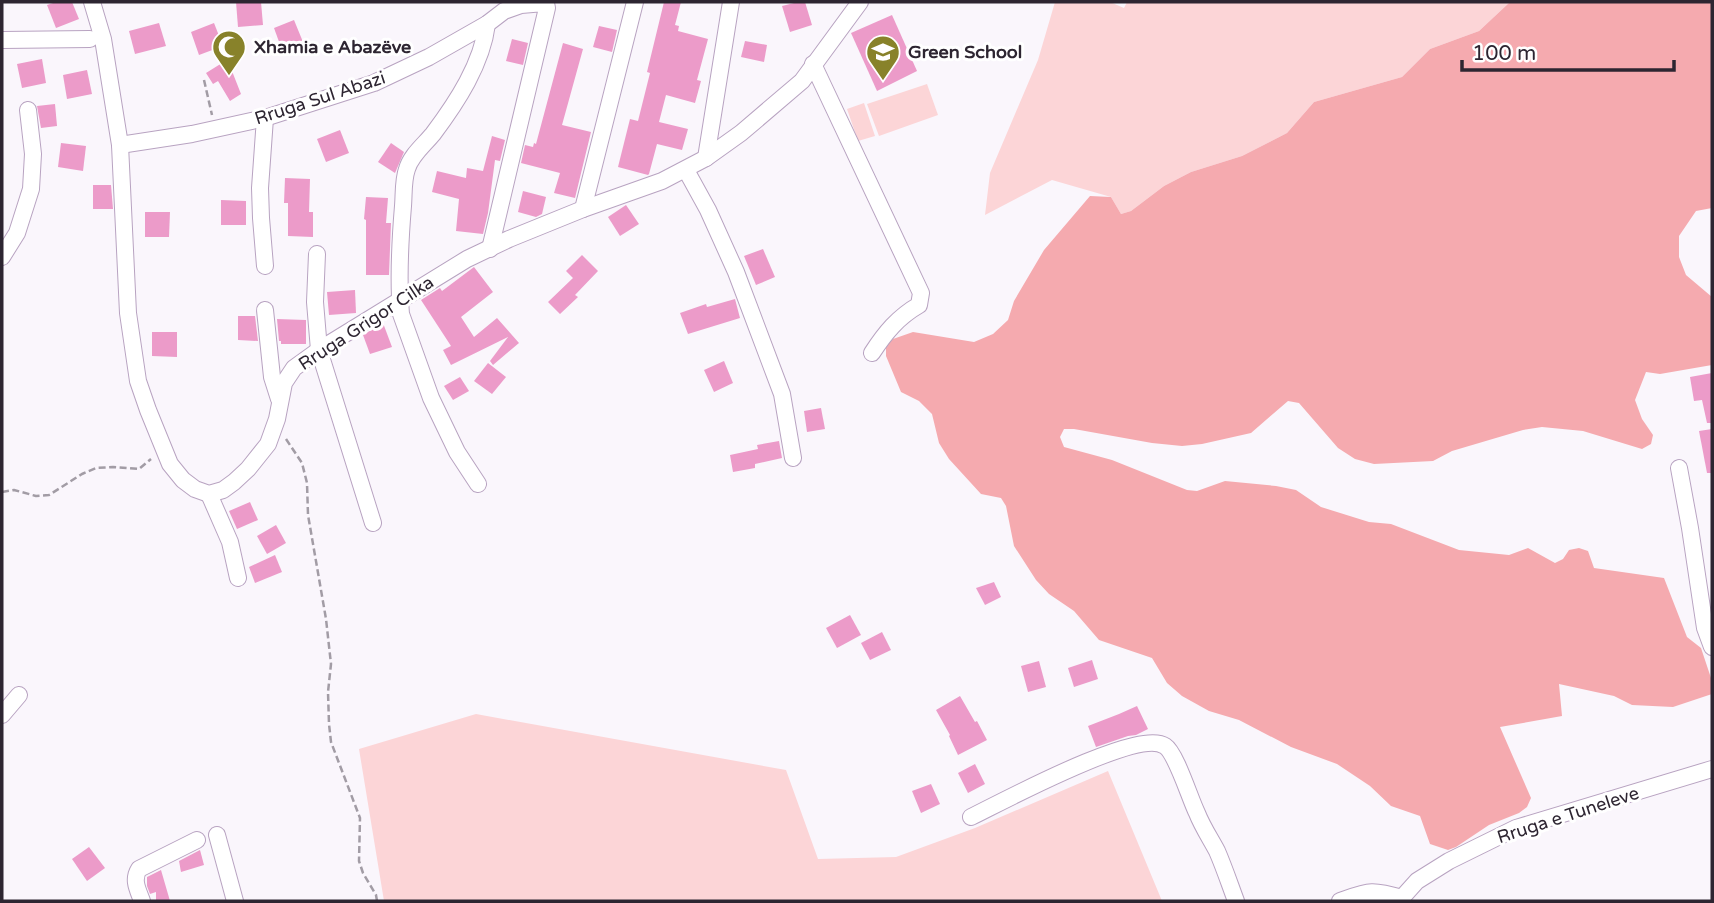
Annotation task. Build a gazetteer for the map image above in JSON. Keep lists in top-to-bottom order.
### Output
{
  "streets": {
    "street": ["Rruga Sul Abazi", "Rruga Grigor Cilka", "Rruga e Tuneleve"]
  },
  "crossings": [
    ["Rruga Sul Abazi", "Rruga Grigor Cilka"]
  ],
  "places": {
    "mosque": ["Xhamia e Abazëve"],
    "school or university": ["Green School"]
  },
  "scale_bar": "100 m"
}
